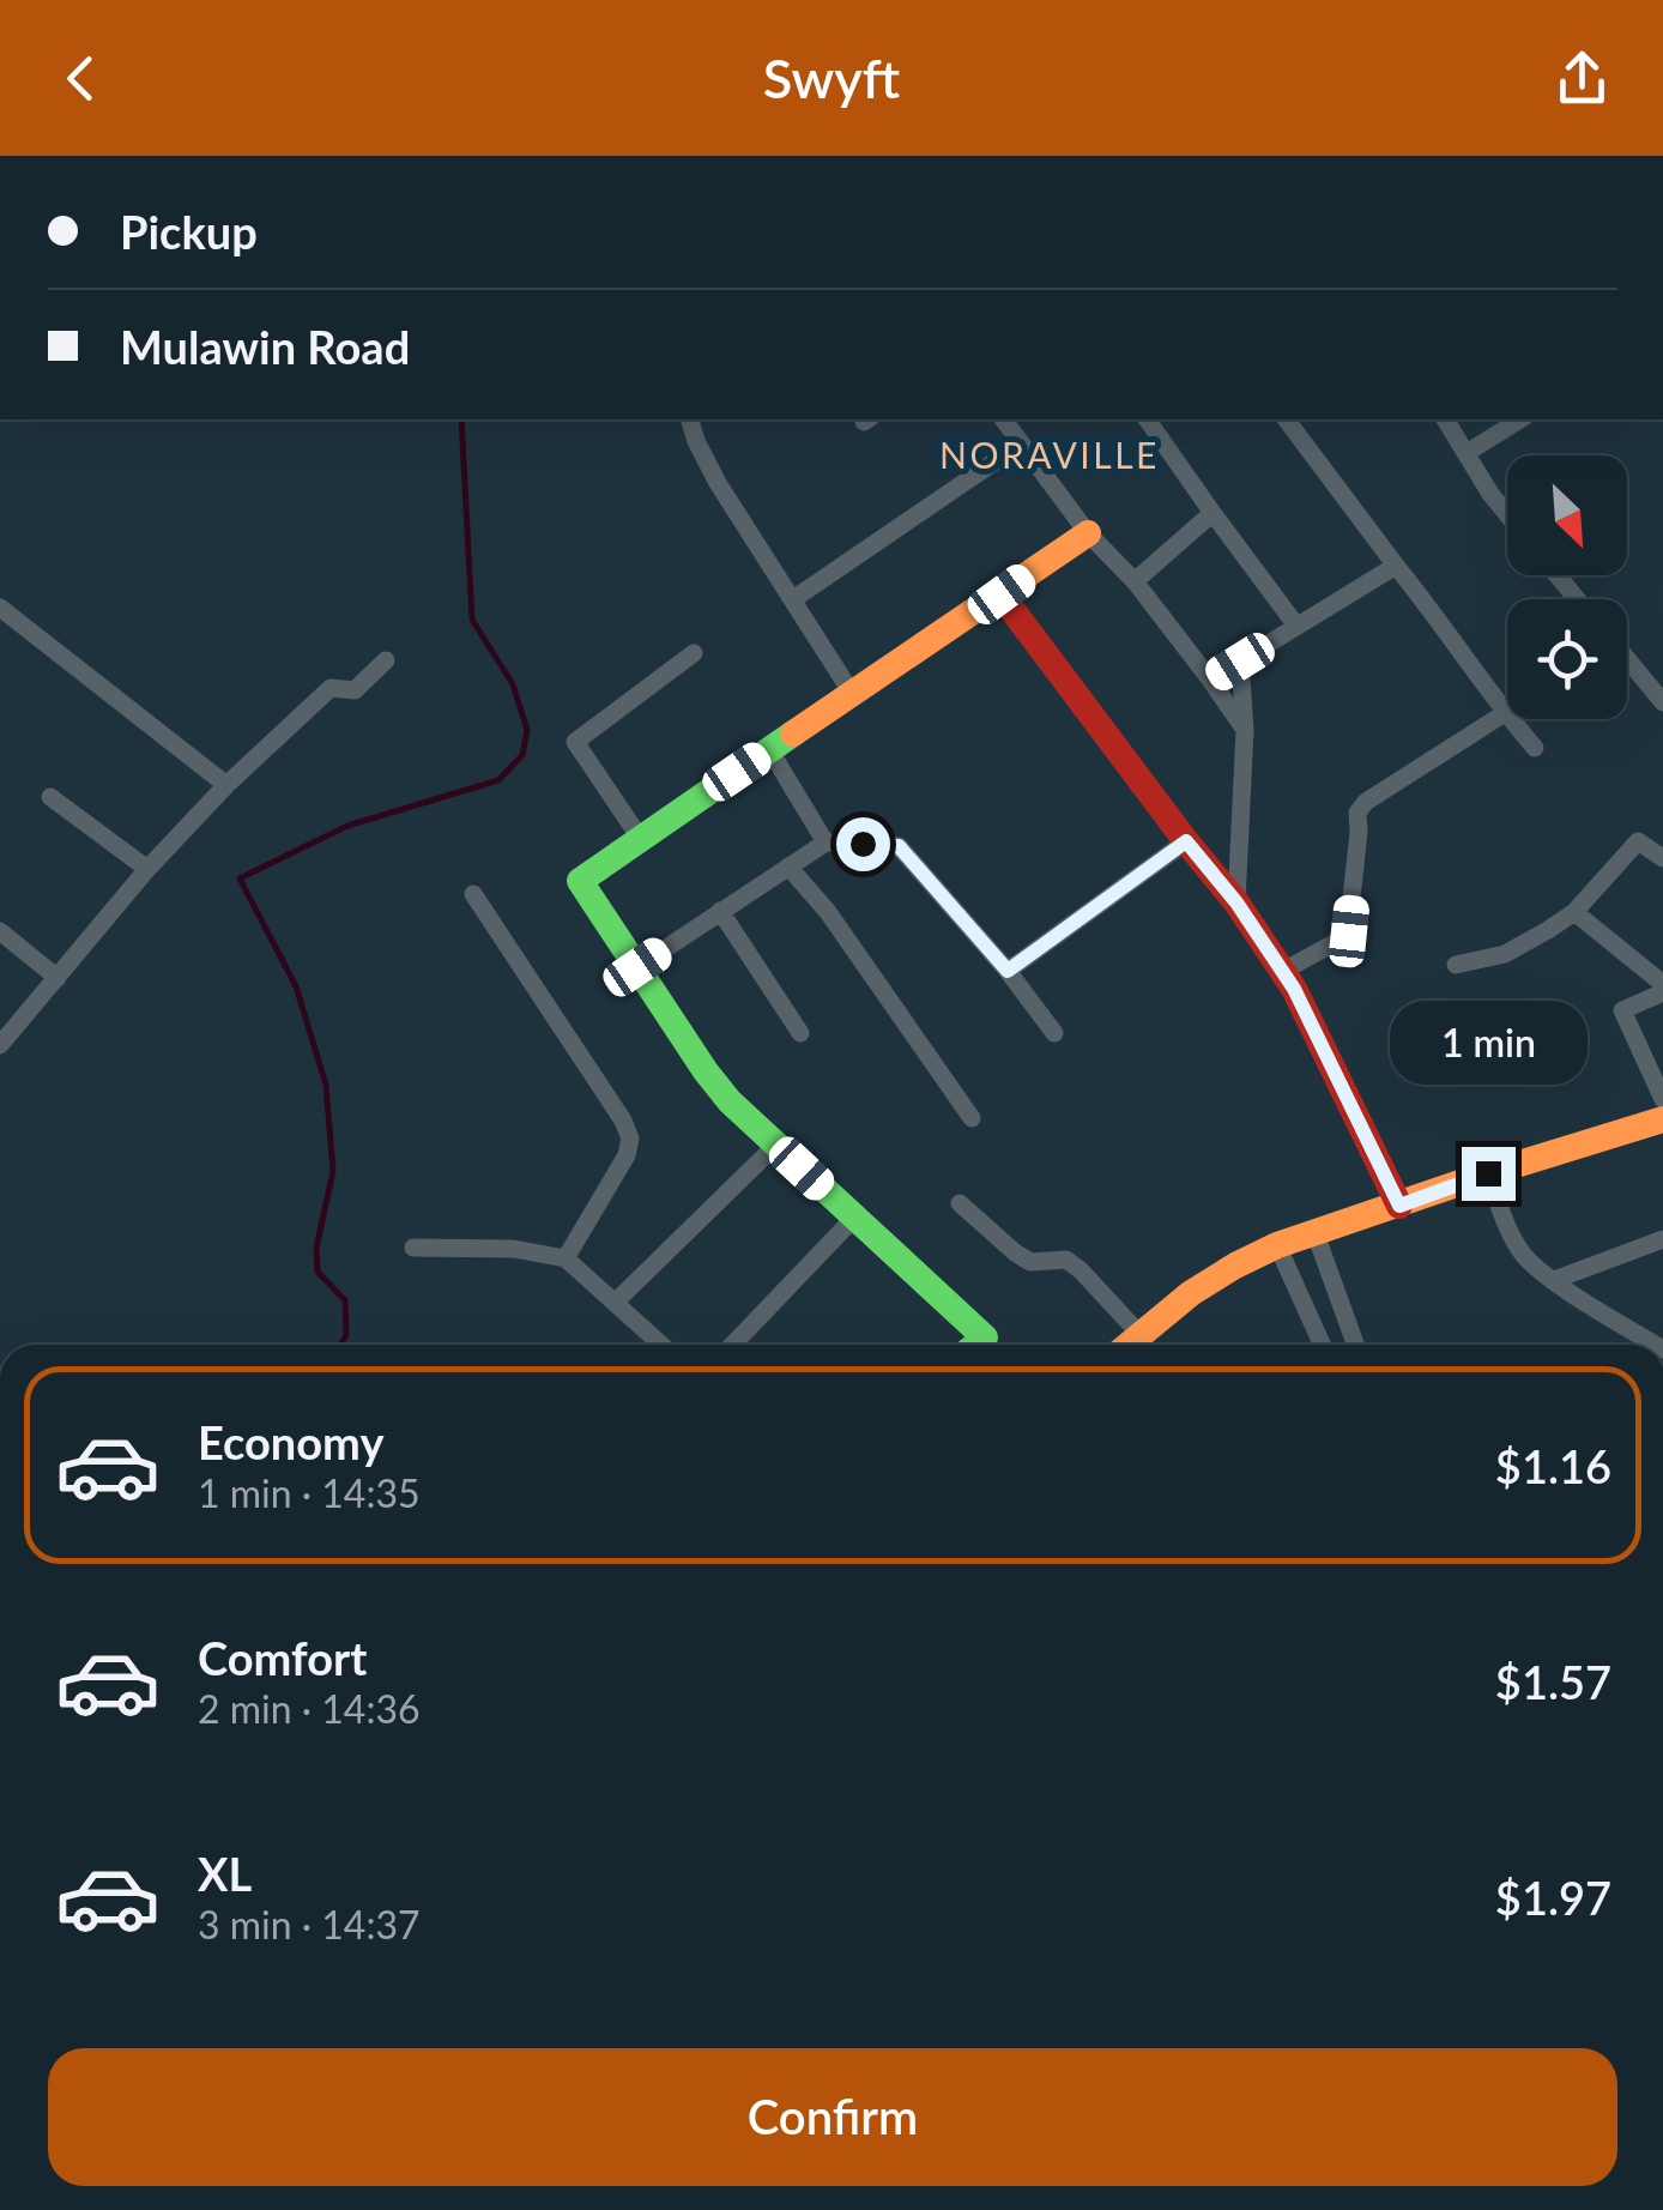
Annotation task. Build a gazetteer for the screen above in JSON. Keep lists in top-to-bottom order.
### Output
{
  "districts": ["NORAVILLE"],
  "north": "bottom right",
  "page": {
    "header": "Swyft",
    "banner": ["Pickup", "Mulawin Road"],
    "bubble": "1 min",
    "list": [
      {
        "name": "Economy",
        "note": "1 min · 14:35",
        "value": "$1.16"
      },
      {
        "name": "Comfort",
        "note": "2 min · 14:36",
        "value": "$1.57"
      },
      {
        "name": "XL",
        "note": "3 min · 14:37",
        "value": "$1.97"
      }
    ],
    "buttons": "Confirm"
  }
}
